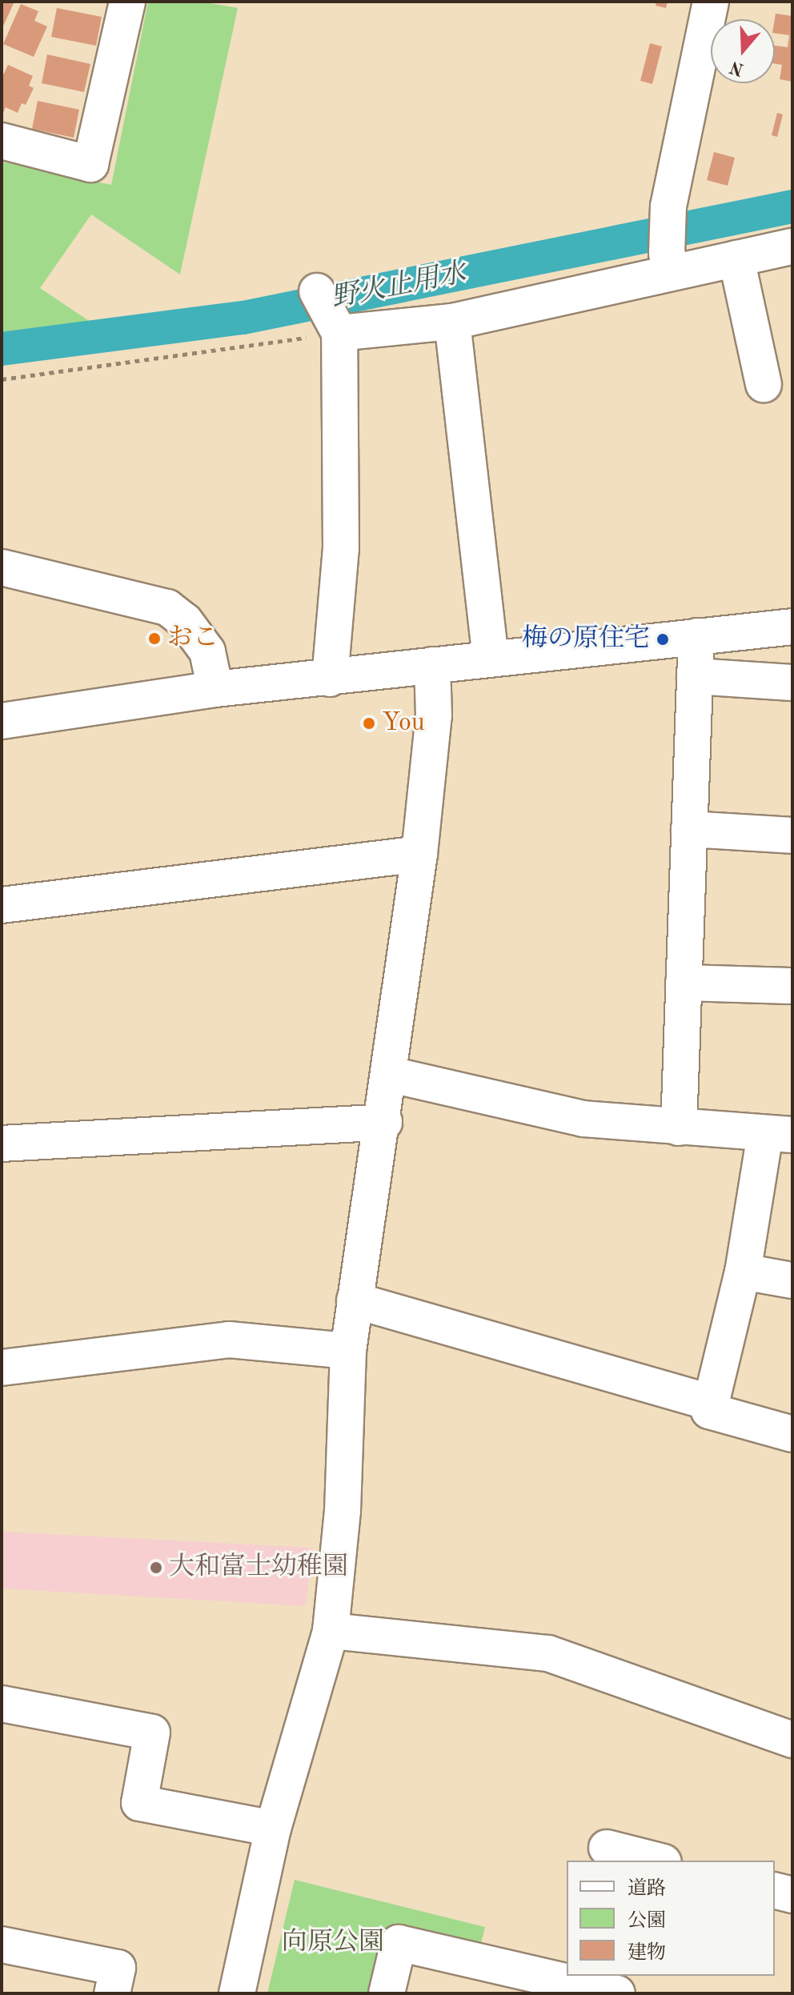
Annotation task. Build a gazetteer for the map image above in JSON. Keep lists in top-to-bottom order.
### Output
{
  "water": ["野火止用水"],
  "parks": ["向原公園"],
  "places": [
    "おこ",
    "梅の原住宅",
    "You",
    "大和富士幼稚園"
  ],
  "legend": ["道路", "公園", "建物"],
  "north": "bottom"
}
